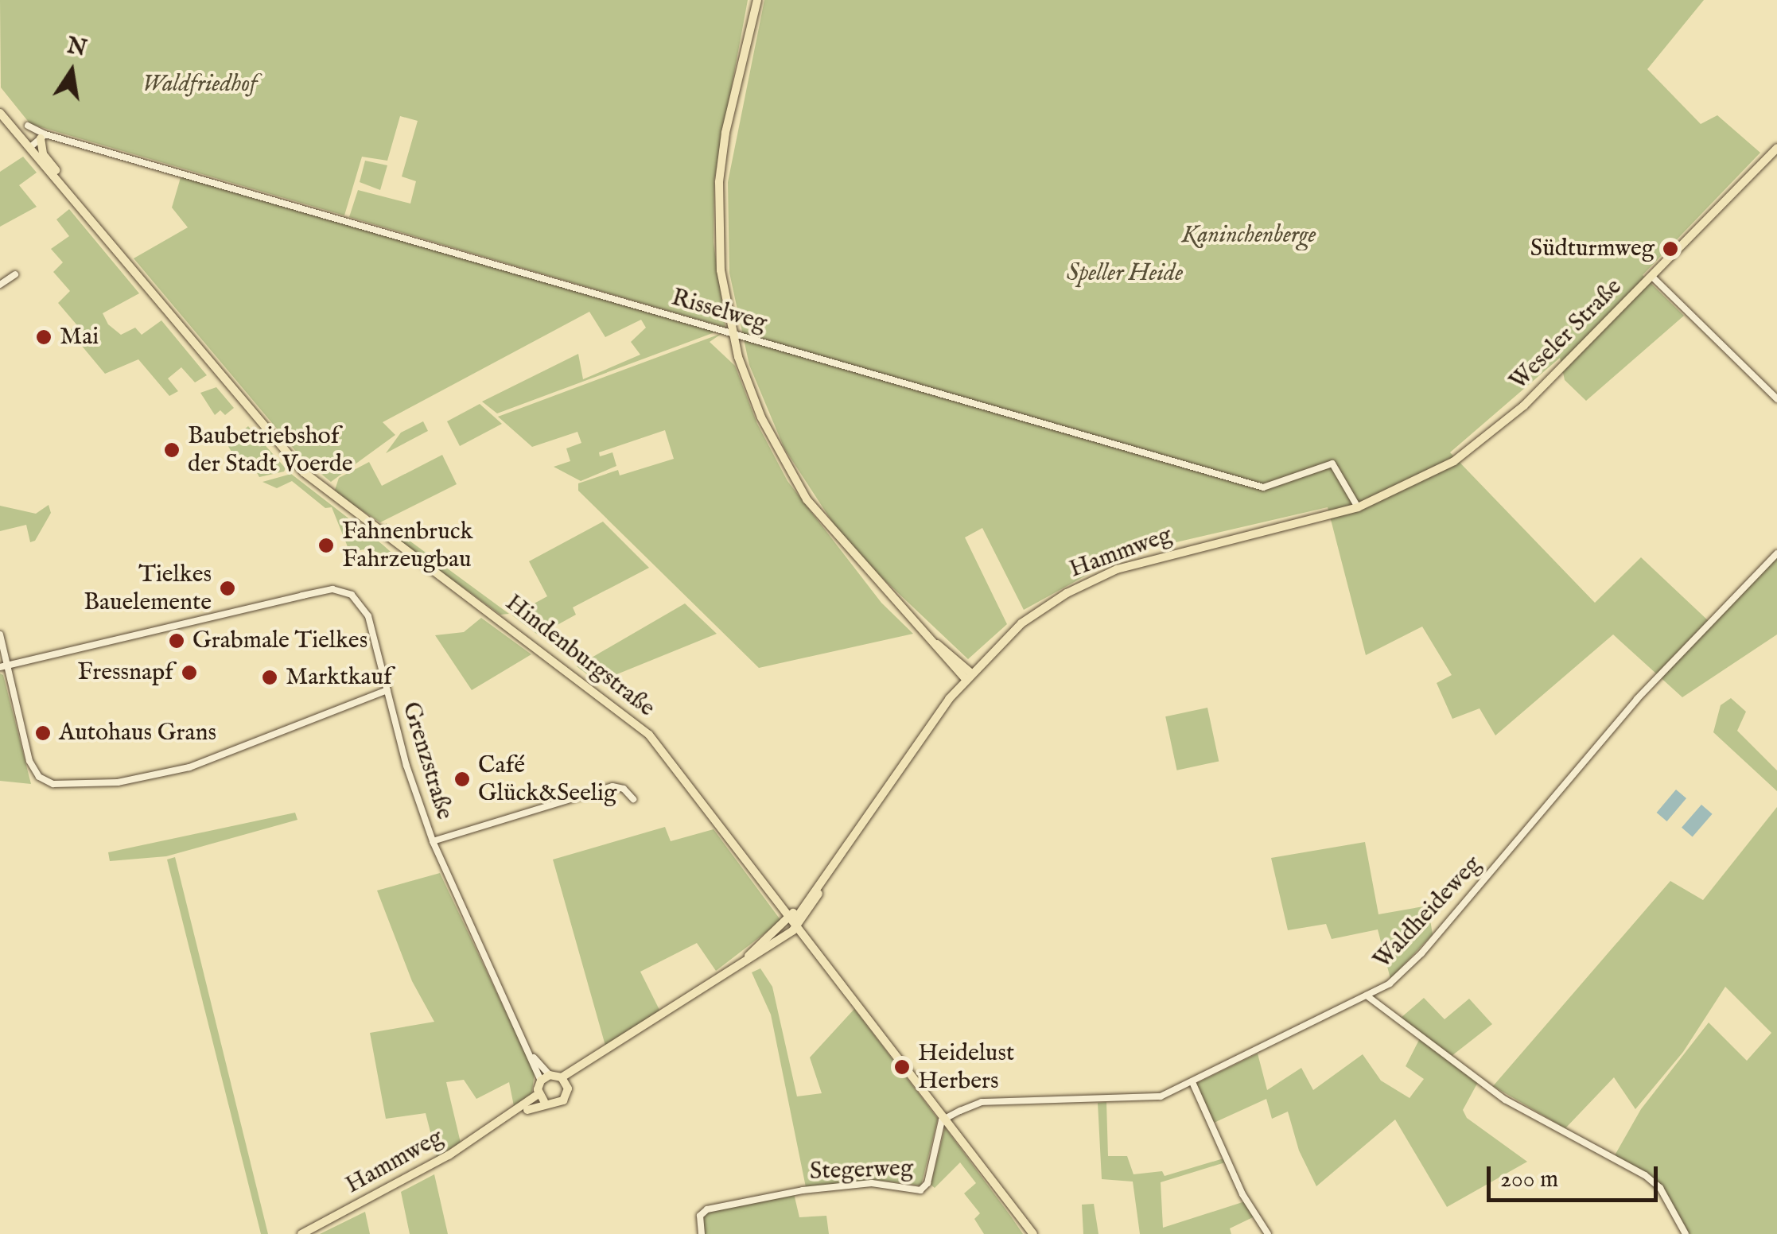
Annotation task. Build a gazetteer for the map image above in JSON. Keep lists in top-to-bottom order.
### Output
{
  "streets": {
    "main road": ["Weseler Straße", "Hammweg", "Hindenburgstraße"],
    "street": [
      "Risselweg",
      "Grenzstraße",
      "Waldheideweg",
      "Stegerweg"
    ]
  },
  "crossings": [
    ["Risselweg", "Weseler Straße"],
    ["Risselweg", "Hammweg"],
    ["Risselweg", "Hindenburgstraße"],
    ["Weseler Straße", "Hammweg"],
    ["Hammweg", "Hindenburgstraße"],
    ["Hindenburgstraße", "Waldheideweg"],
    ["Hindenburgstraße", "Stegerweg"],
    ["Waldheideweg", "Stegerweg"]
  ],
  "parks": ["Waldfriedhof", "Kaninchenberge", "Speller Heide"],
  "places": [
    "Südturmweg",
    "Mai",
    "Baubetriebshof der Stadt Voerde",
    "Fahnenbruck Fahrzeugbau",
    "Tielkes Bauelemente",
    "Grabmale Tielkes",
    "Fressnapf",
    "Marktkauf",
    "Autohaus Grans",
    "Café Glück&Seelig",
    "Heidelust Herbers"
  ],
  "scale_bar": "200 m",
  "north": "top"
}
